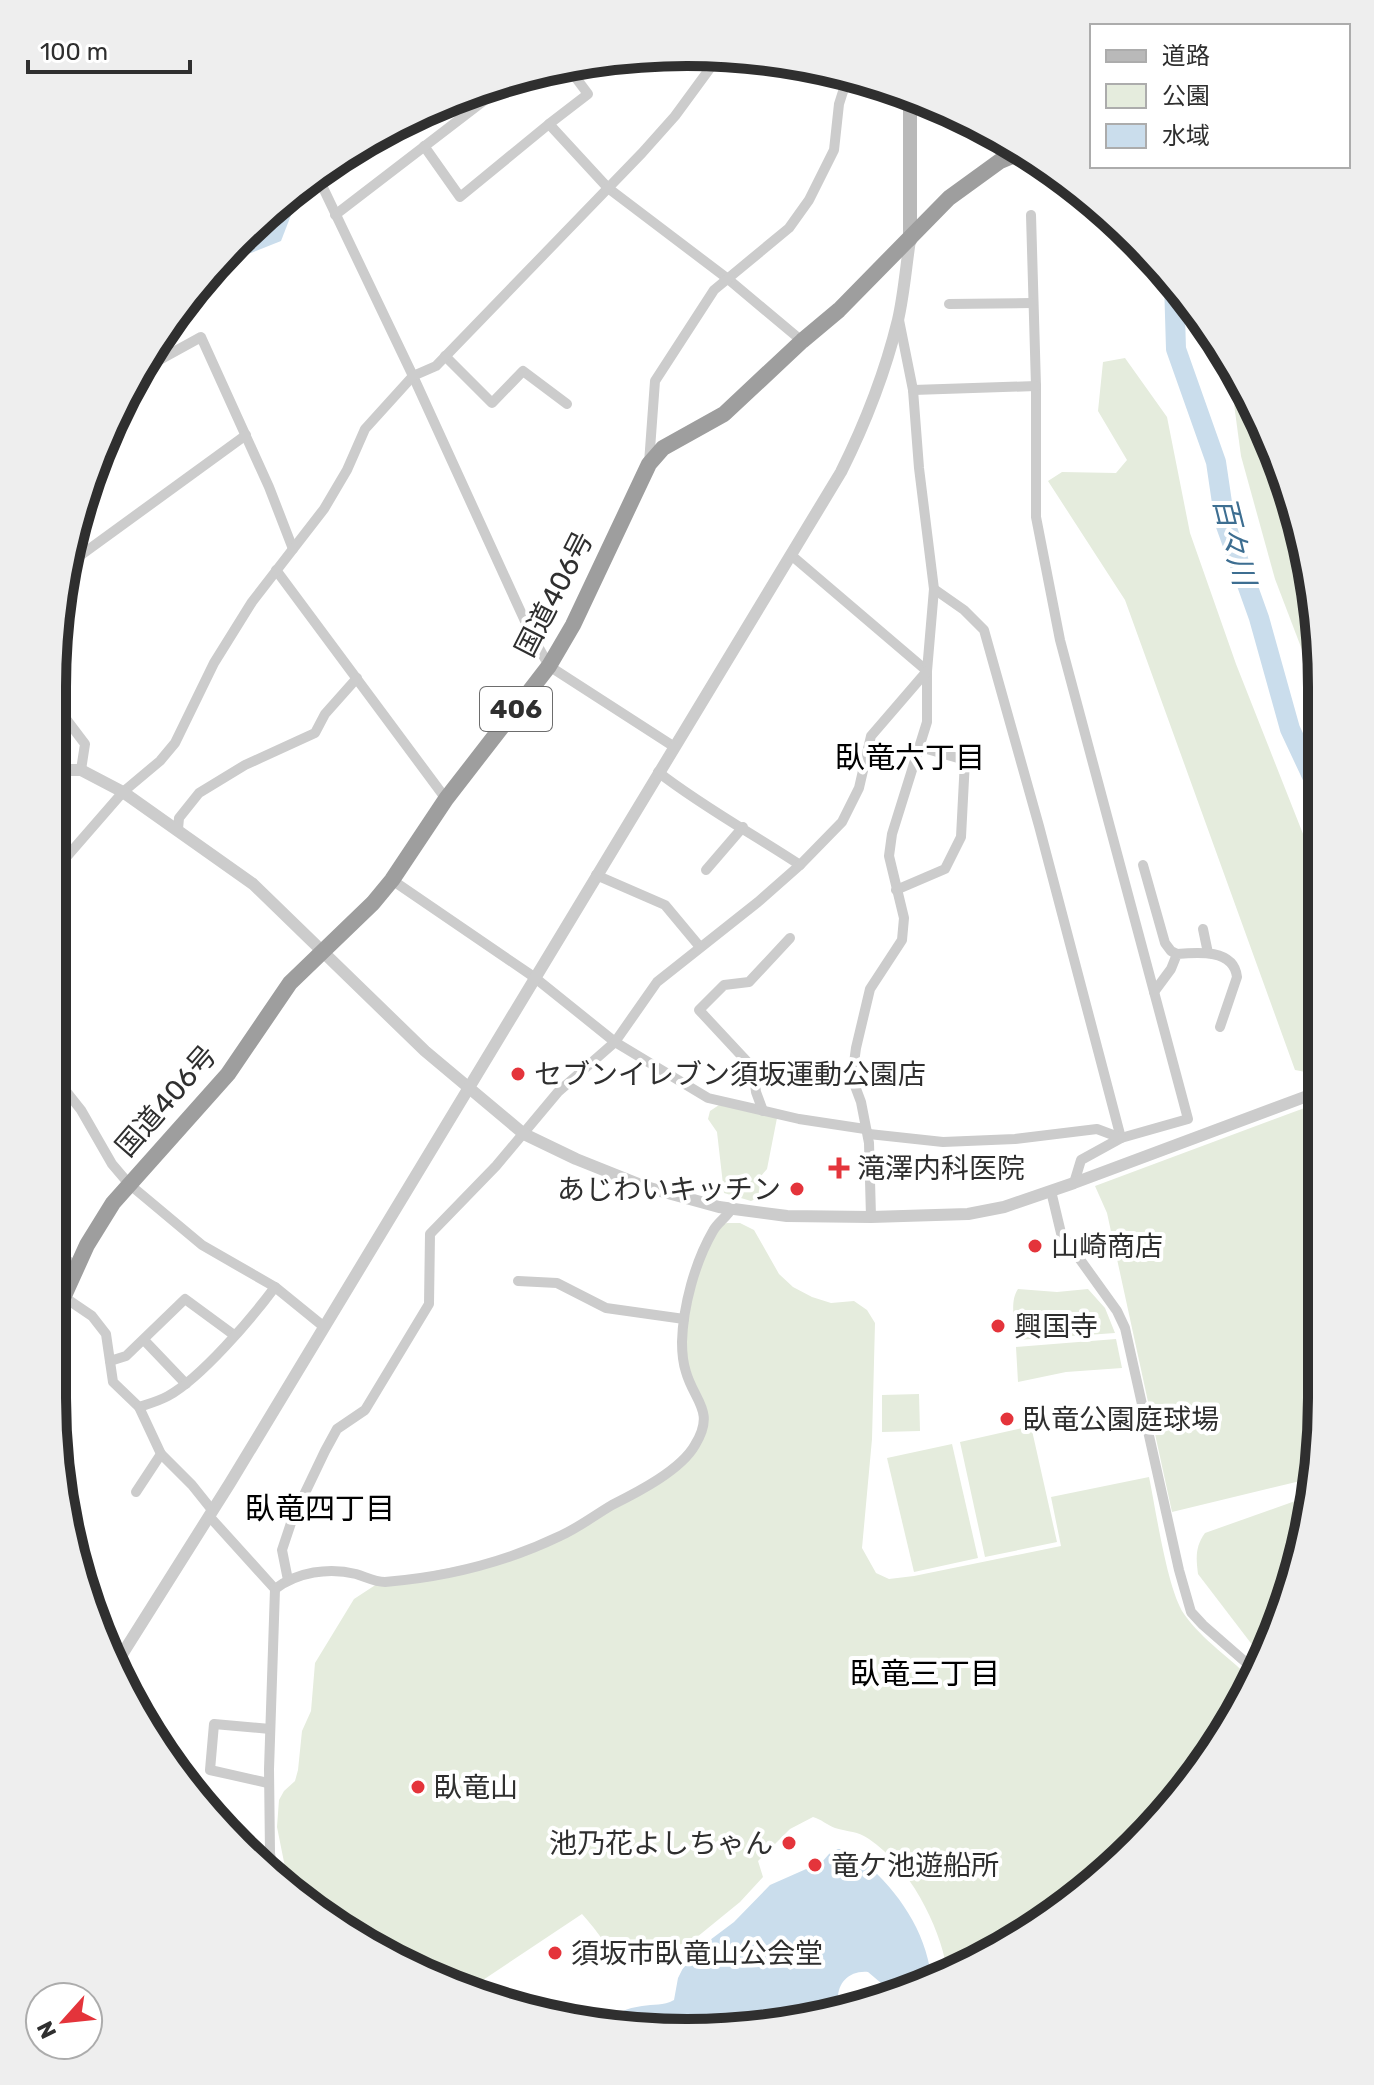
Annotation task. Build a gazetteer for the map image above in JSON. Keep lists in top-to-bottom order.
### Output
{
  "streets": {
    "highway": ["国道406号", "406"]
  },
  "districts": ["臥竜六丁目", "臥竜四丁目", "臥竜三丁目"],
  "water": ["百々川"],
  "places": {
    "other": [
      "セブンイレブン須坂運動公園店",
      "あじわいキッチン",
      "山崎商店",
      "興国寺",
      "臥竜公園庭球場",
      "臥竜山",
      "池乃花よしちゃん",
      "竜ケ池遊船所",
      "須坂市臥竜山公会堂"
    ],
    "health": ["滝澤内科医院"]
  },
  "legend": ["道路", "公園", "水域"],
  "scale_bar": "100 m",
  "north": "bottom left"
}
